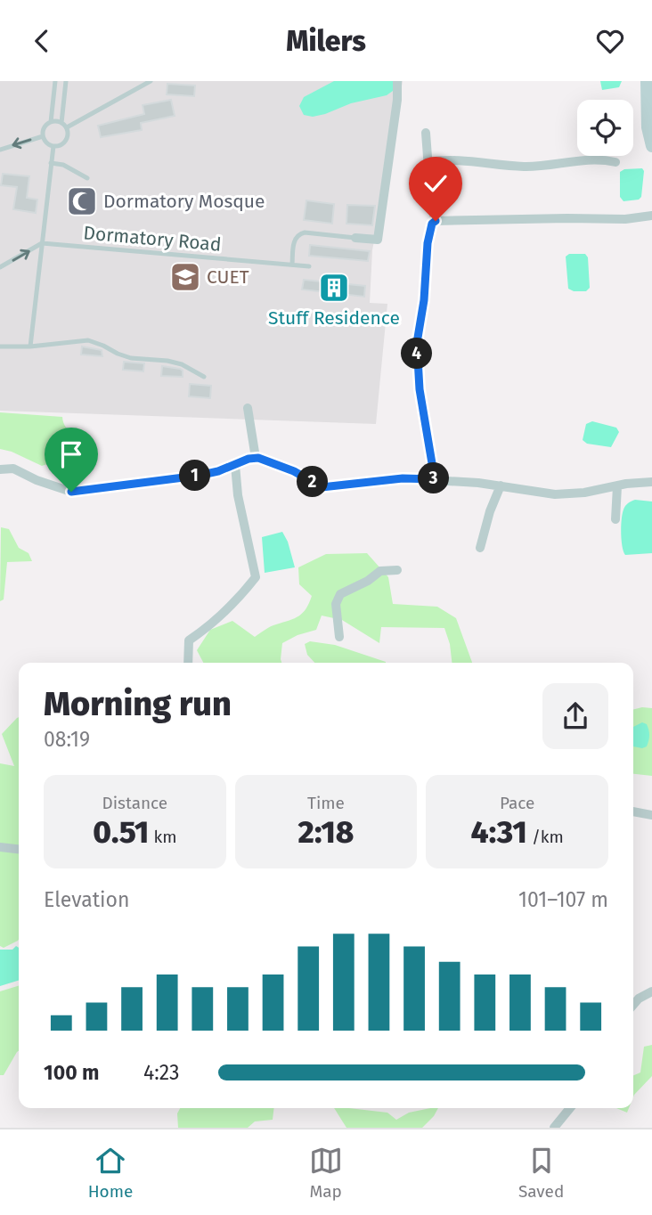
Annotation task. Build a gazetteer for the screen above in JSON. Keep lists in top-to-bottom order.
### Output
{
  "streets": {
    "lane": ["Dormatory Road"]
  },
  "places": {
    "mosque": ["Dormatory Mosque"],
    "school or university": ["CUET"],
    "building": ["Stuff Residence"]
  },
  "page": {
    "header": "Milers",
    "pins": [
      "4",
      "1",
      "3",
      "2"
    ],
    "heading": ["Morning run", "08:19"],
    "stats": [
      ["Distance", "0.51 km"],
      ["Time", "2:18"],
      ["Pace", "4:31 /km"]
    ],
    "chart": ["Elevation", "101–107 m"],
    "list": [
      {
        "name": "100 m",
        "note": "4:23"
      }
    ],
    "tabs": ["Home", "Map", "Saved"]
  }
}
